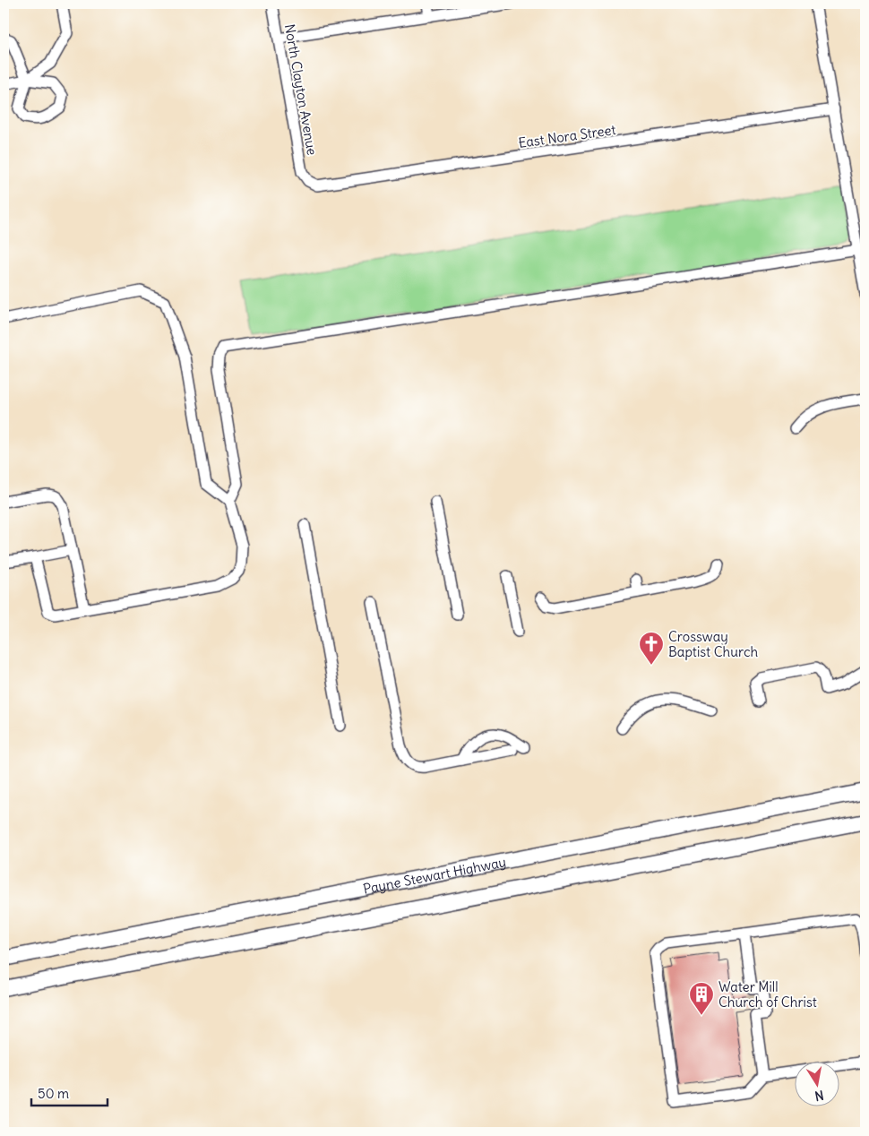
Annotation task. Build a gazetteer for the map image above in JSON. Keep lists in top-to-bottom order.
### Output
{
  "streets": {
    "highway": ["Payne Stewart Highway"],
    "street": ["North Clayton Avenue", "East Nora Street"]
  },
  "crossings": [
    ["North Clayton Avenue", "East Nora Street"]
  ],
  "places": {
    "church": ["Crossway Baptist Church"],
    "building": ["Water Mill Church of Christ"]
  },
  "scale_bar": "50 m",
  "north": "bottom"
}
